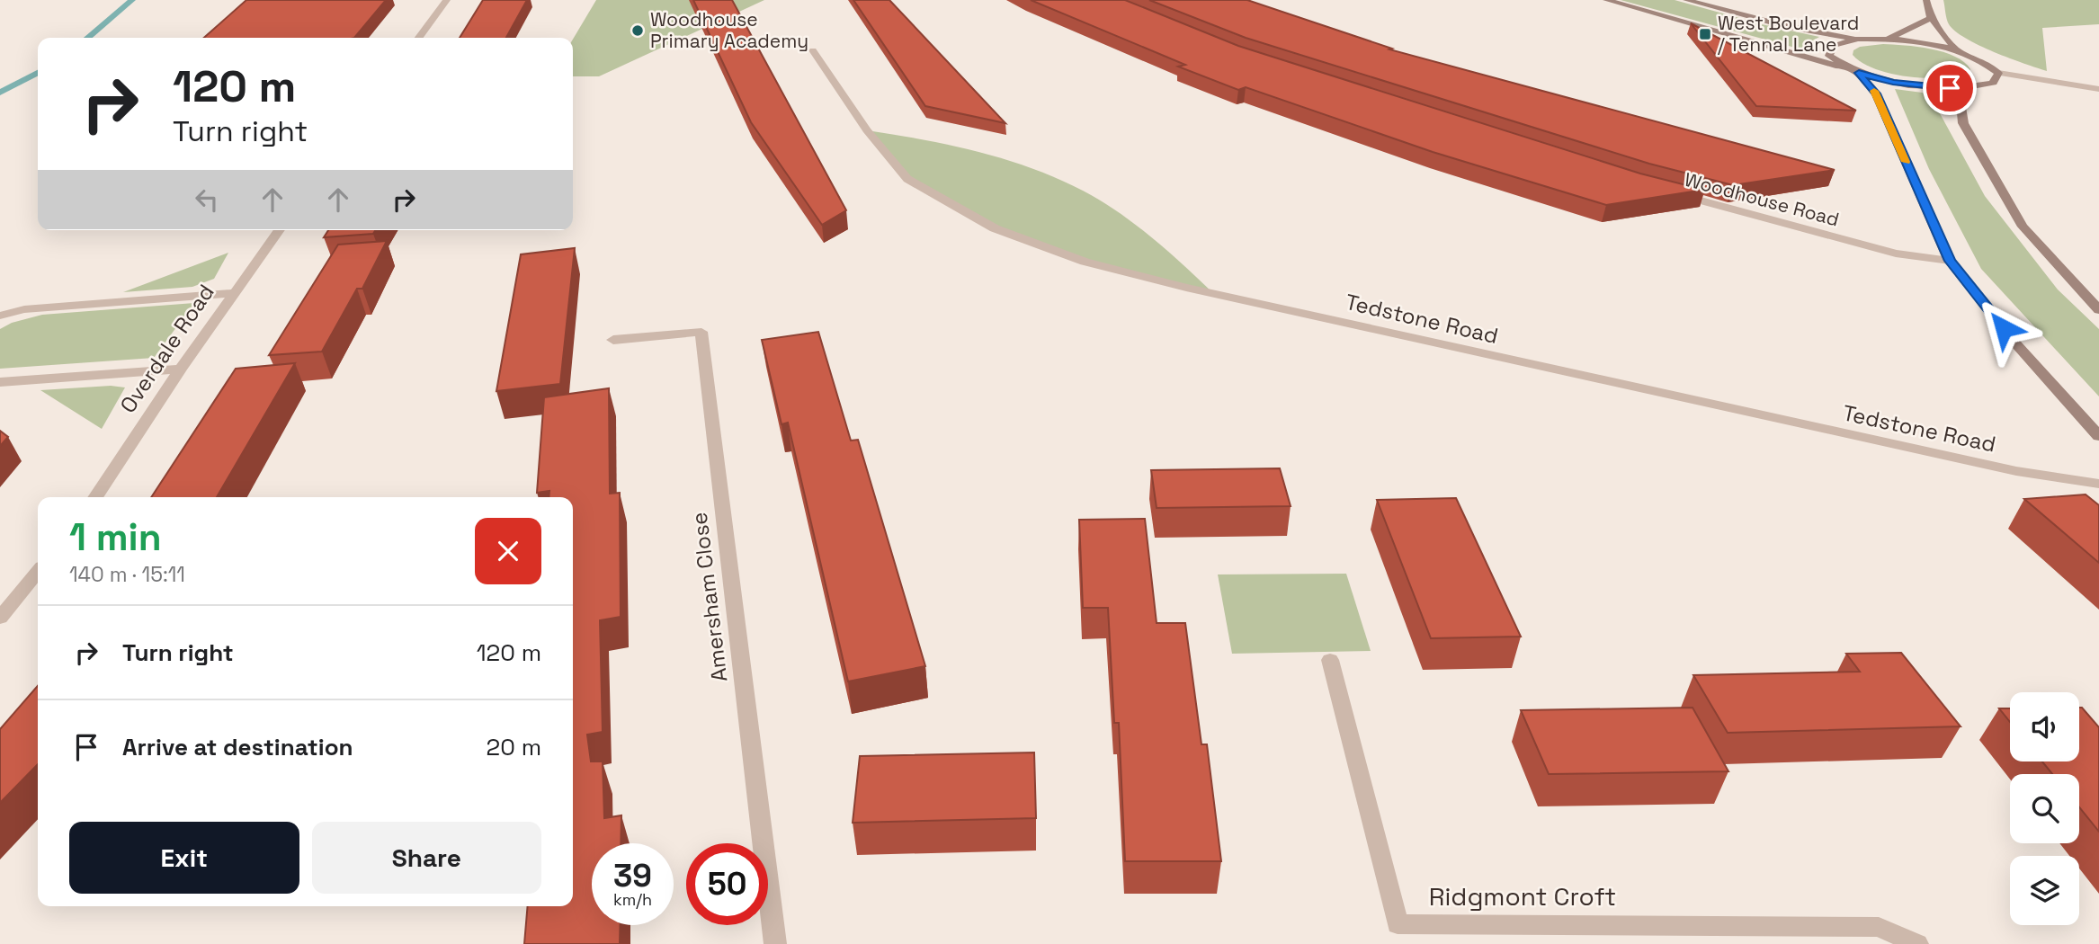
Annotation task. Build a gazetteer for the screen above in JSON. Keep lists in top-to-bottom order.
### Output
{
  "streets": {
    "street": [
      "Woodhouse Road",
      "Tedstone Road",
      "Overdale Road",
      "Amersham Close",
      "Ridgmont Croft"
    ]
  },
  "places": {
    "other": ["Woodhouse Primary Academy"],
    "transit": ["West Boulevard / Tennal Lane"]
  },
  "page": {
    "turn": ["120 m", "Turn right"],
    "heading": ["1 min", "140 m · 15:11"],
    "list": [
      {
        "name": "Turn right",
        "value": "120 m"
      },
      {
        "name": "Arrive at destination",
        "value": "20 m"
      }
    ],
    "buttons": ["Exit", "Share"],
    "speed": "39 km/h",
    "limit": "50"
  }
}
